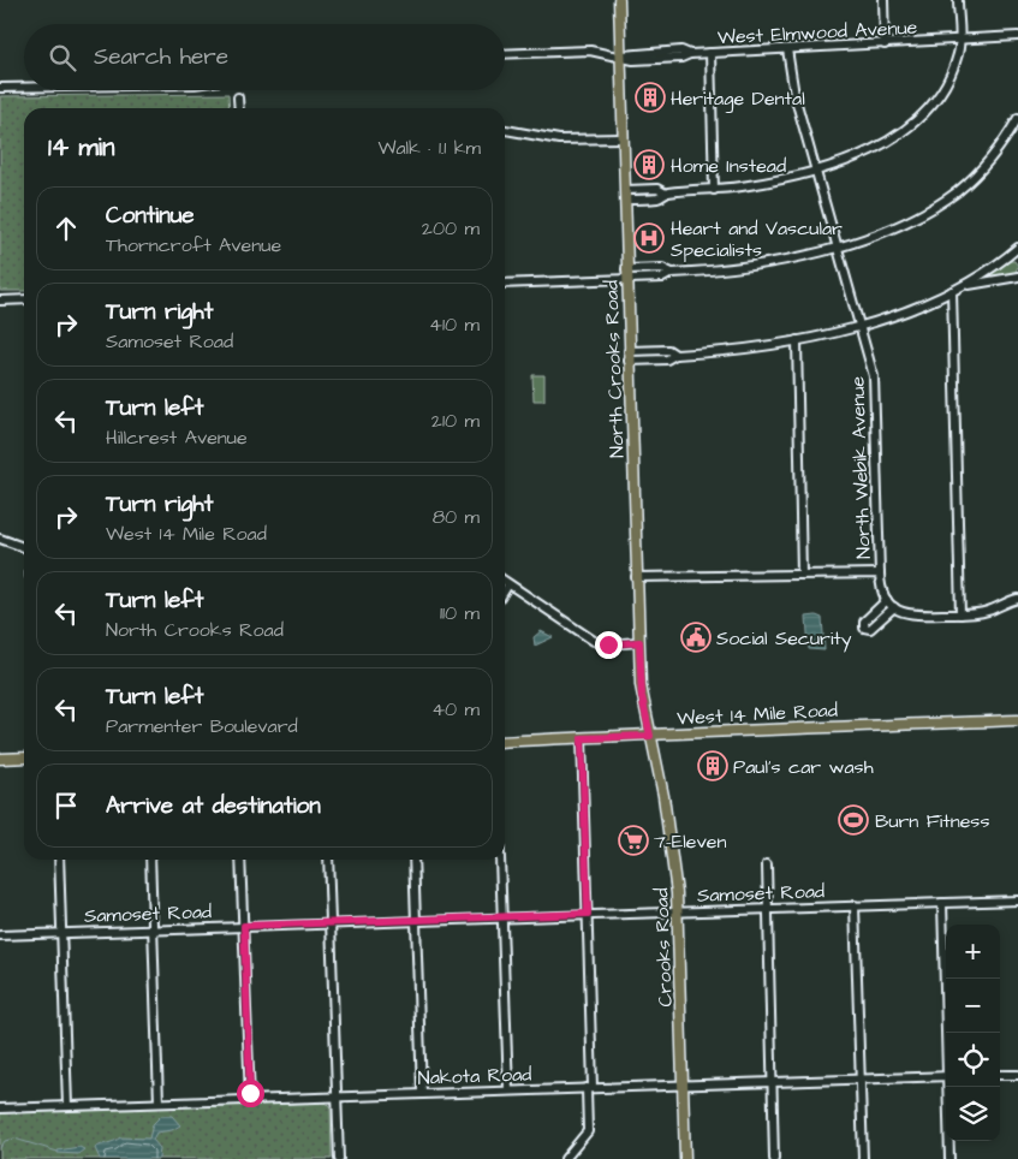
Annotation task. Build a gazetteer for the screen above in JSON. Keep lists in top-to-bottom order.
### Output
{
  "streets": {
    "main road": ["North Crooks Road", "West 14 Mile Road", "Crooks Road"],
    "street": [
      "West Elmwood Avenue",
      "North Webik Avenue",
      "Samoset Road",
      "Nakota Road"
    ]
  },
  "crossings": [
    ["West Elmwood Avenue", "North Crooks Road"],
    ["West Elmwood Avenue", "North Webik Avenue"],
    ["North Crooks Road", "West 14 Mile Road"],
    ["North Crooks Road", "Crooks Road"],
    ["West 14 Mile Road", "Crooks Road"],
    ["Samoset Road", "Crooks Road"],
    ["Crooks Road", "Nakota Road"]
  ],
  "places": {
    "building": ["Heritage Dental", "Home Instead", "Paul's car wash"],
    "hospital": ["Heart and Vascular Specialists"],
    "public building": ["Social Security"],
    "sports": ["Burn Fitness"],
    "supermarket": ["7-Eleven"]
  },
  "page": {
    "search": "Search here",
    "heading": ["14 min", "Walk · 1.1 km"],
    "list": [
      ["Continue", "Thorncroft Avenue", "200 m"],
      ["Turn right", "Samoset Road", "410 m"],
      ["Turn left", "Hillcrest Avenue", "210 m"],
      ["Turn right", "West 14 Mile Road", "80 m"],
      ["Turn left", "North Crooks Road", "110 m"],
      ["Turn left", "Parmenter Boulevard", "40 m"],
      "Arrive at destination"
    ],
    "map_buttons": ["+", "−"]
  }
}
